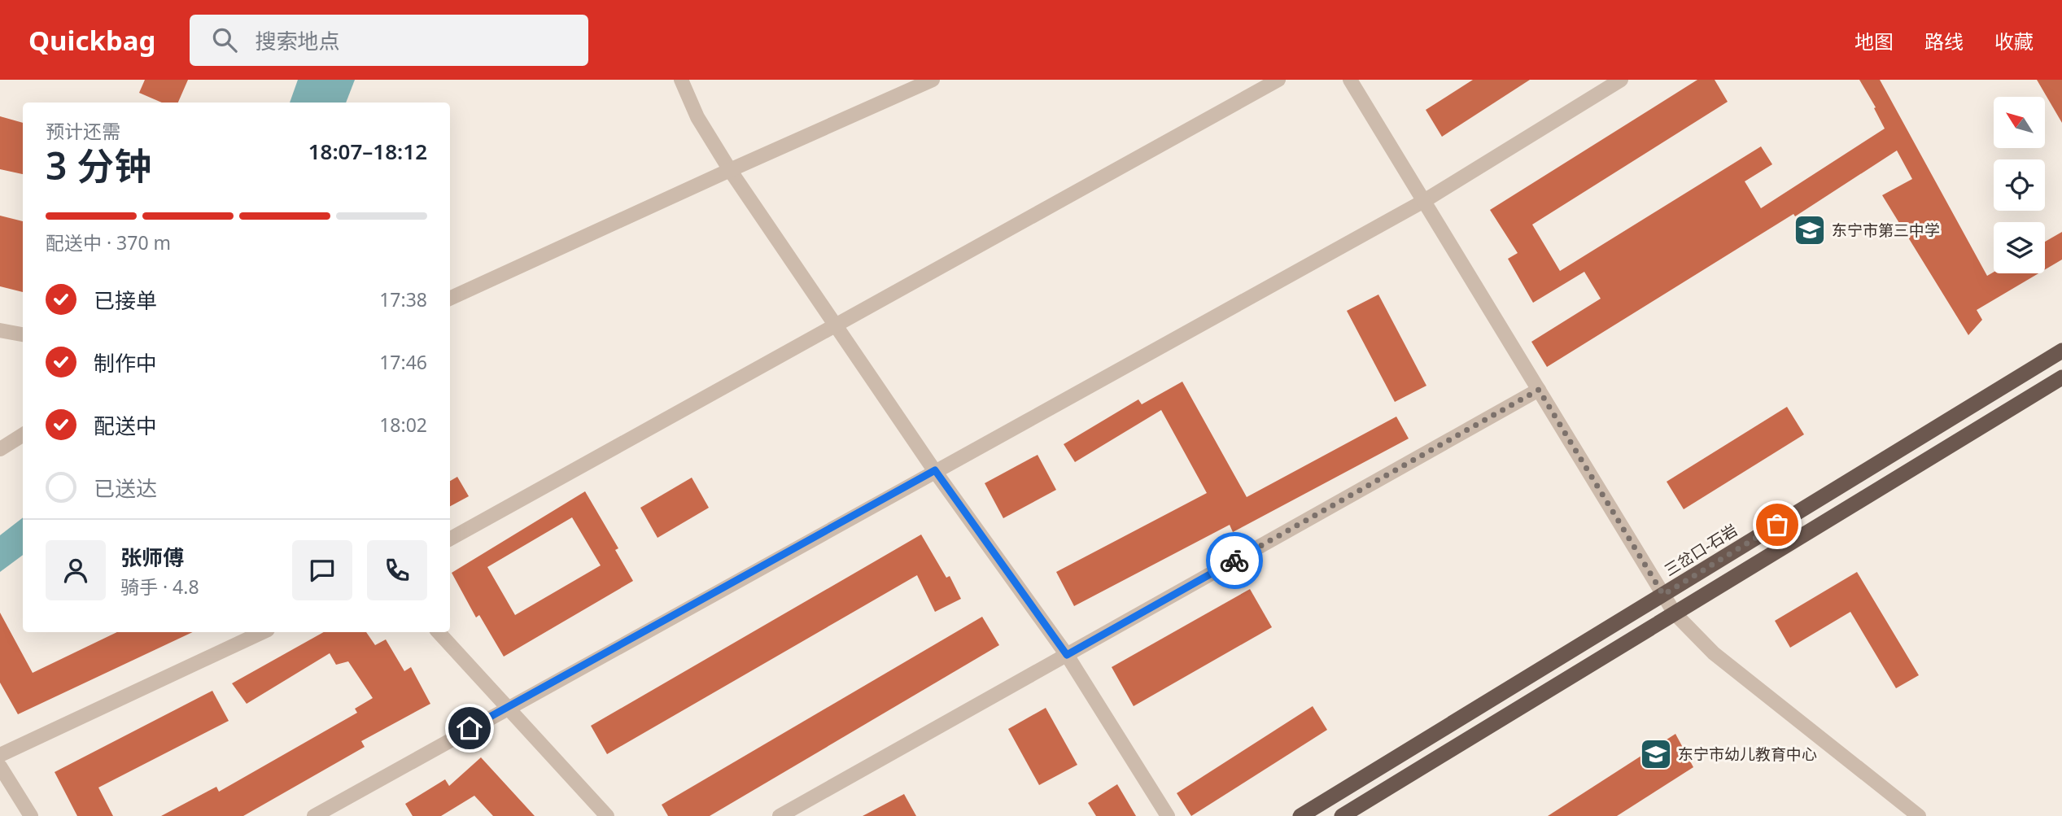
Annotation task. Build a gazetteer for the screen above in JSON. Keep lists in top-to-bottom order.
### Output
{
  "streets": {
    "highway": ["三岔口-石岩"]
  },
  "places": {
    "school or university": ["东宁市第三中学", "东宁市幼儿教育中心"]
  },
  "north": "top left",
  "page": {
    "header": "Quickbag",
    "search": "搜索地点",
    "nav": ["地图", "路线", "收藏"],
    "heading": ["3 分钟", "预计还需", "18:07–18:12"],
    "panel": ["张师傅", "骑手 · 4.8"],
    "bar": "配送中 · 370 m",
    "list": [
      ["已接单", "17:38"],
      ["制作中", "17:46"],
      ["配送中", "18:02"],
      "已送达"
    ]
  }
}
